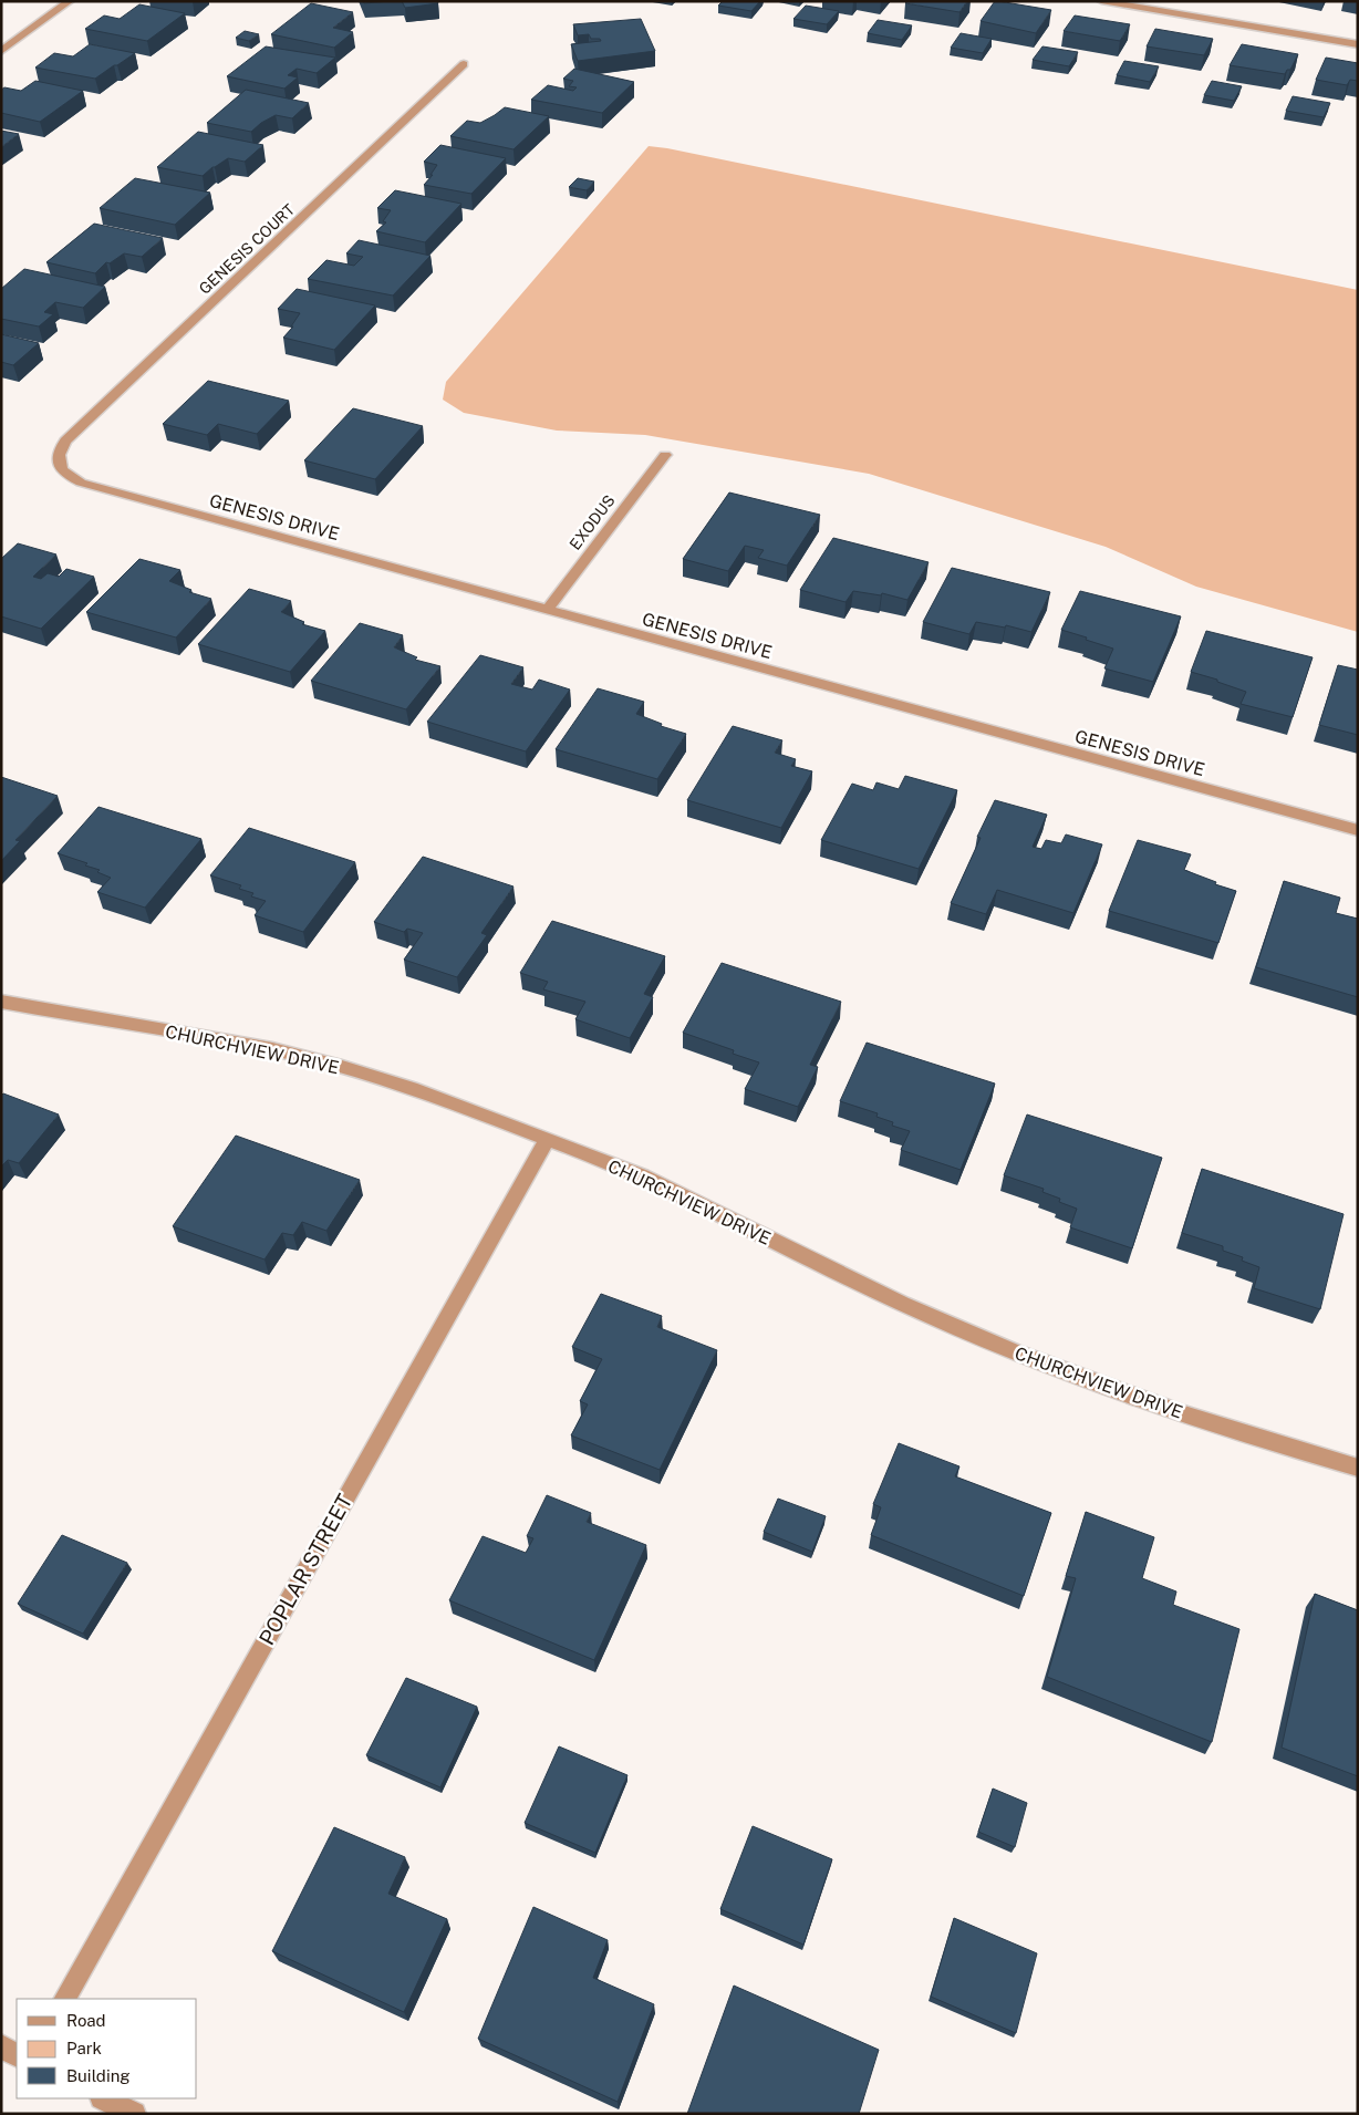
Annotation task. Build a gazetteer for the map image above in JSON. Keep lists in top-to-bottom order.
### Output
{
  "streets": {
    "street": [
      "GENESIS COURT",
      "GENESIS DRIVE",
      "EXODUS",
      "CHURCHVIEW DRIVE",
      "POPLAR STREET"
    ]
  },
  "crossings": [
    ["GENESIS COURT", "GENESIS DRIVE"],
    ["GENESIS DRIVE", "EXODUS"],
    ["CHURCHVIEW DRIVE", "POPLAR STREET"]
  ],
  "legend": ["Road", "Park", "Building"]
}
